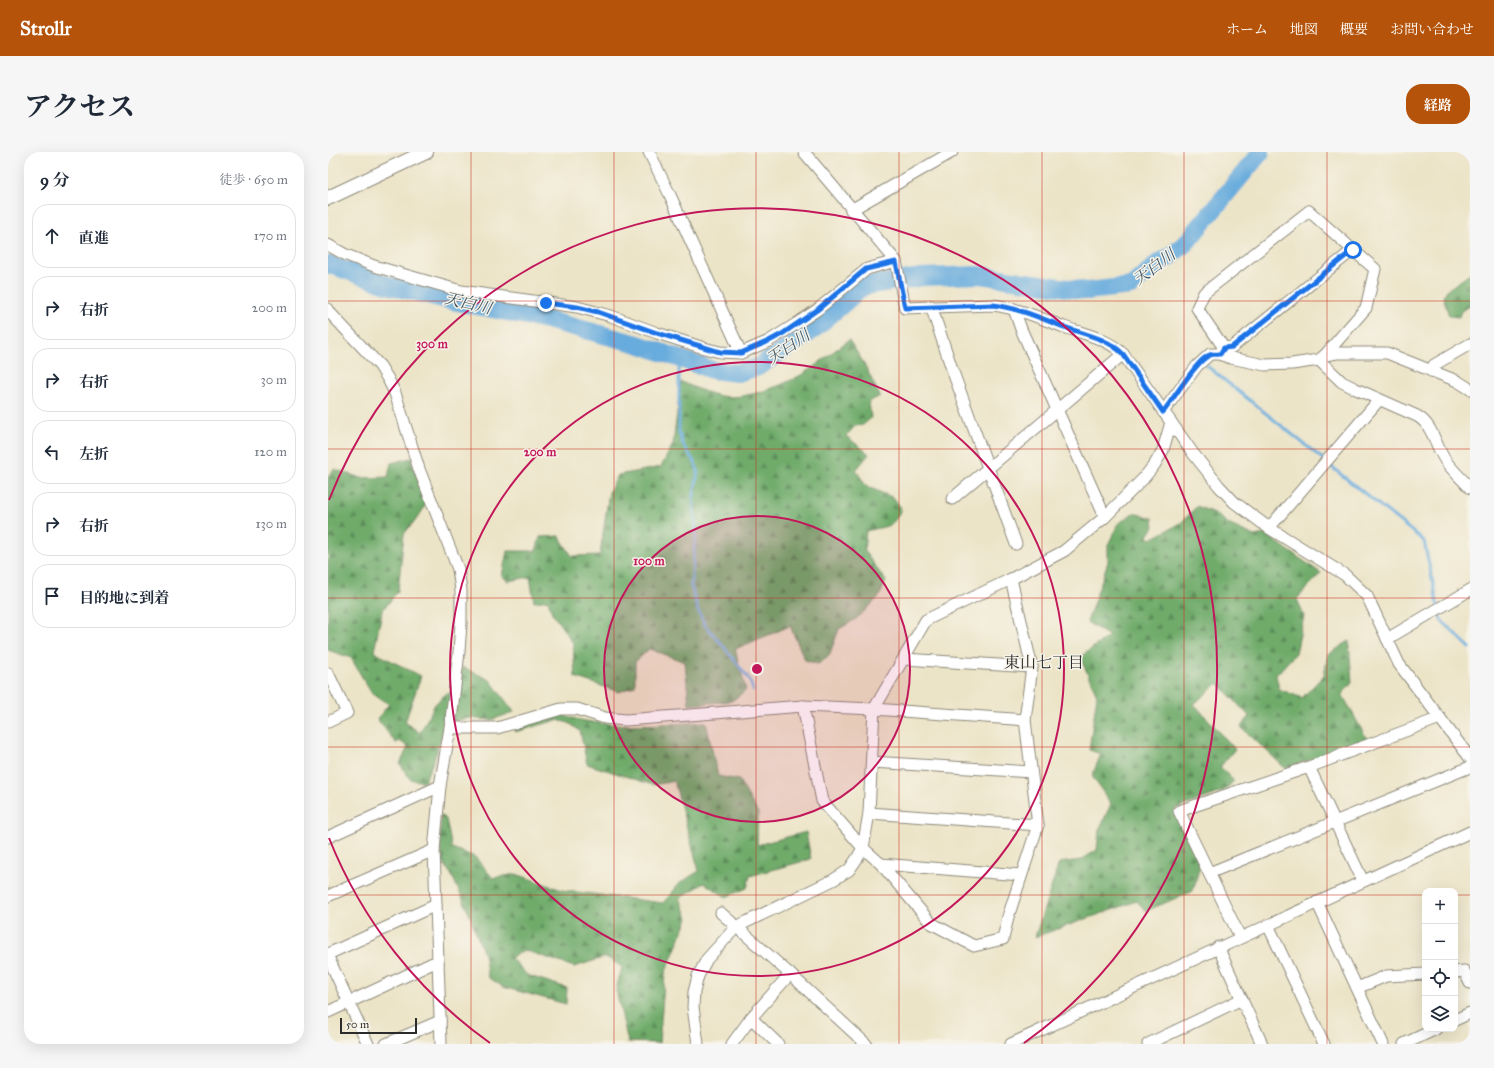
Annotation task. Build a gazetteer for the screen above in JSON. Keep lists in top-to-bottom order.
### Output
{
  "districts": ["東山七丁目"],
  "water": ["天白川"],
  "scale_bar": "50 m",
  "page": {
    "header": "Strollr",
    "nav": [
      "ホーム",
      "地図",
      "概要",
      "お問い合わせ"
    ],
    "title": "アクセス",
    "buttons": "経路",
    "heading": ["9 分", "徒歩 · 650 m"],
    "list": [
      ["直進", "170 m"],
      ["右折", "200 m"],
      ["右折", "30 m"],
      ["左折", "120 m"],
      ["右折", "130 m"],
      "目的地に到着"
    ],
    "map_buttons": ["+", "−"],
    "scale": "50 m"
  },
  "rings": ["300 m", "200 m", "100 m"]
}
